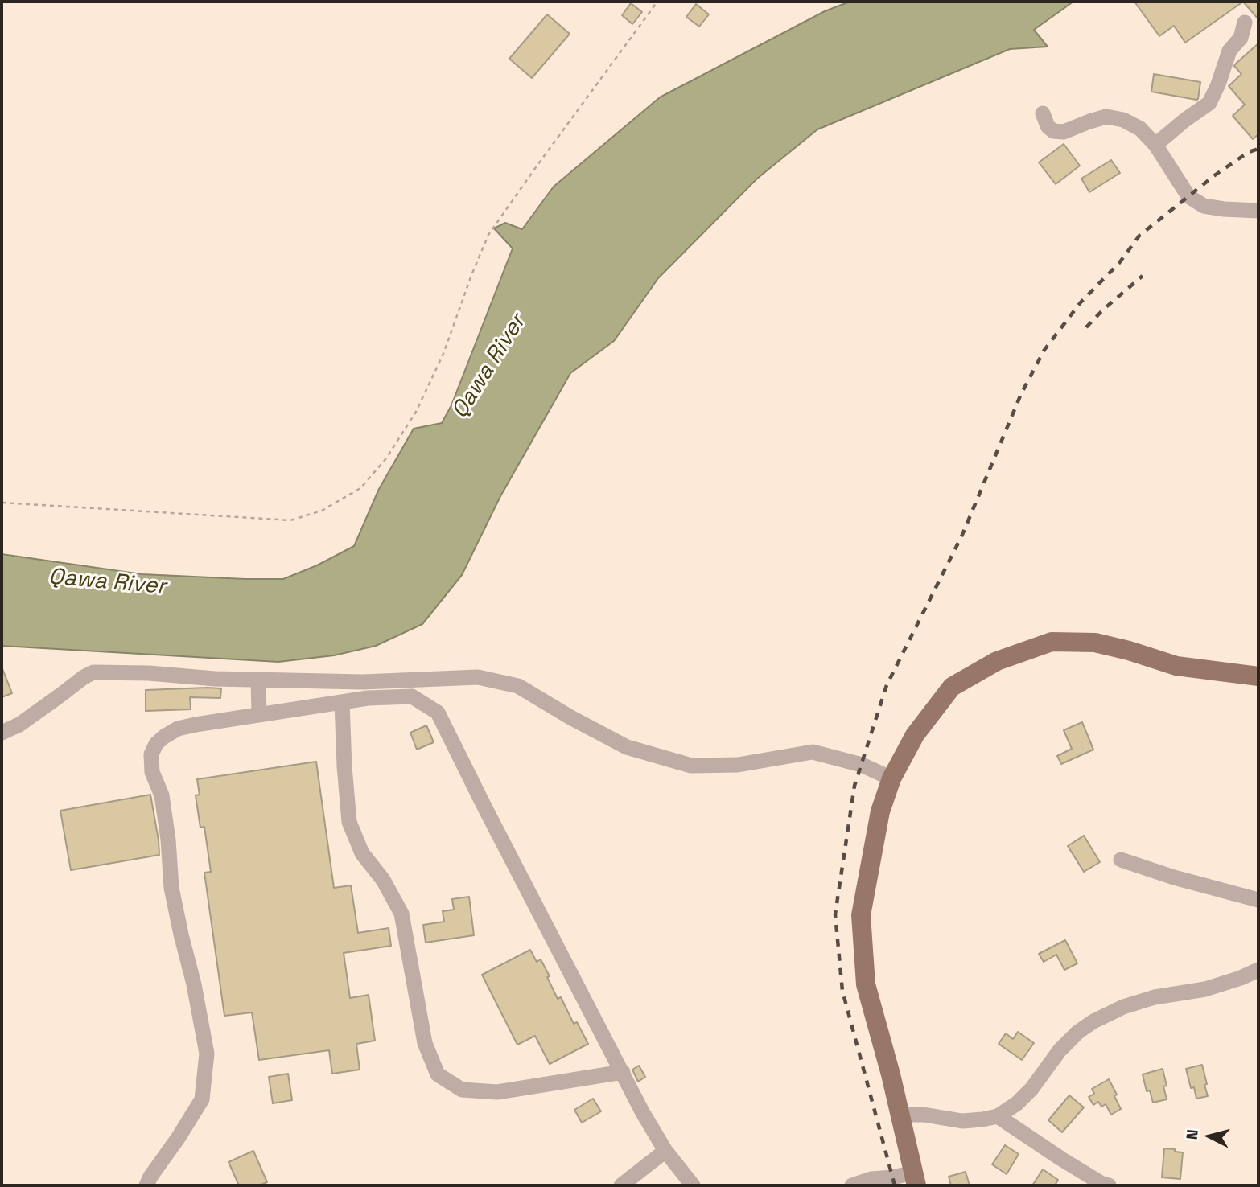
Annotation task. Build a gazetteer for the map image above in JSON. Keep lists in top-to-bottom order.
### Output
{
  "water": ["Qawa River"],
  "north": "left"
}
